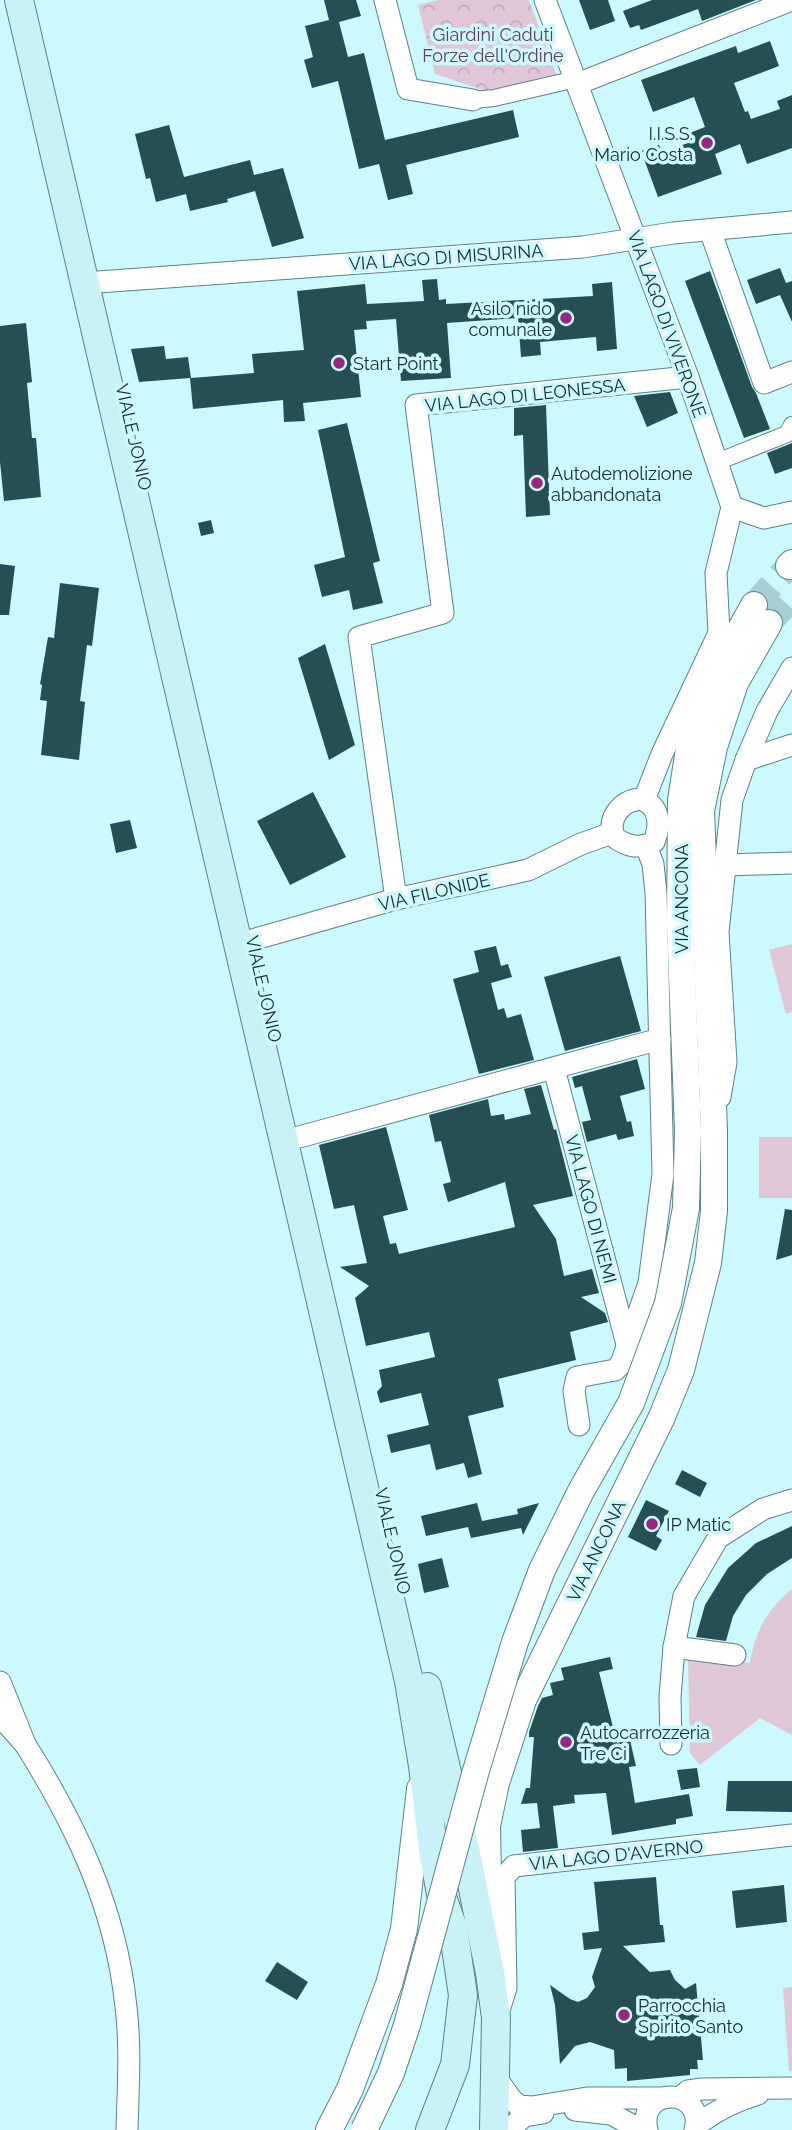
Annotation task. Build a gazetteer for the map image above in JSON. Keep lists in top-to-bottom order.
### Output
{
  "streets": {
    "main road": ["VIALE JONIO"],
    "street": [
      "VIA LAGO DI MISURINA",
      "VIA LAGO DI VIVERONE",
      "VIA LAGO DI LEONESSA",
      "VIA FILONIDE",
      "VIA ANCONA",
      "VIA LAGO DI NEMI",
      "VIA LAGO D'AVERNO"
    ]
  },
  "crossings": [
    ["VIA LAGO DI MISURINA", "VIA LAGO DI VIVERONE"],
    ["VIA LAGO DI MISURINA", "VIALE JONIO"],
    ["VIA LAGO DI VIVERONE", "VIA LAGO DI LEONESSA"],
    ["VIA LAGO DI LEONESSA", "VIA FILONIDE"],
    ["VIALE JONIO", "VIA FILONIDE"],
    ["VIALE JONIO", "VIA ANCONA"],
    ["VIALE JONIO", "VIA LAGO D'AVERNO"]
  ],
  "parks": ["Giardini Caduti Forze dell'Ordine"],
  "places": [
    "I.I.S.S. Mario Costa",
    "Asilo nido comunale",
    "Start Point",
    "Autodemolizione abbandonata",
    "IP Matic",
    "Autocarrozzeria Tre Ci",
    "Parrocchia Spirito Santo"
  ]
}
